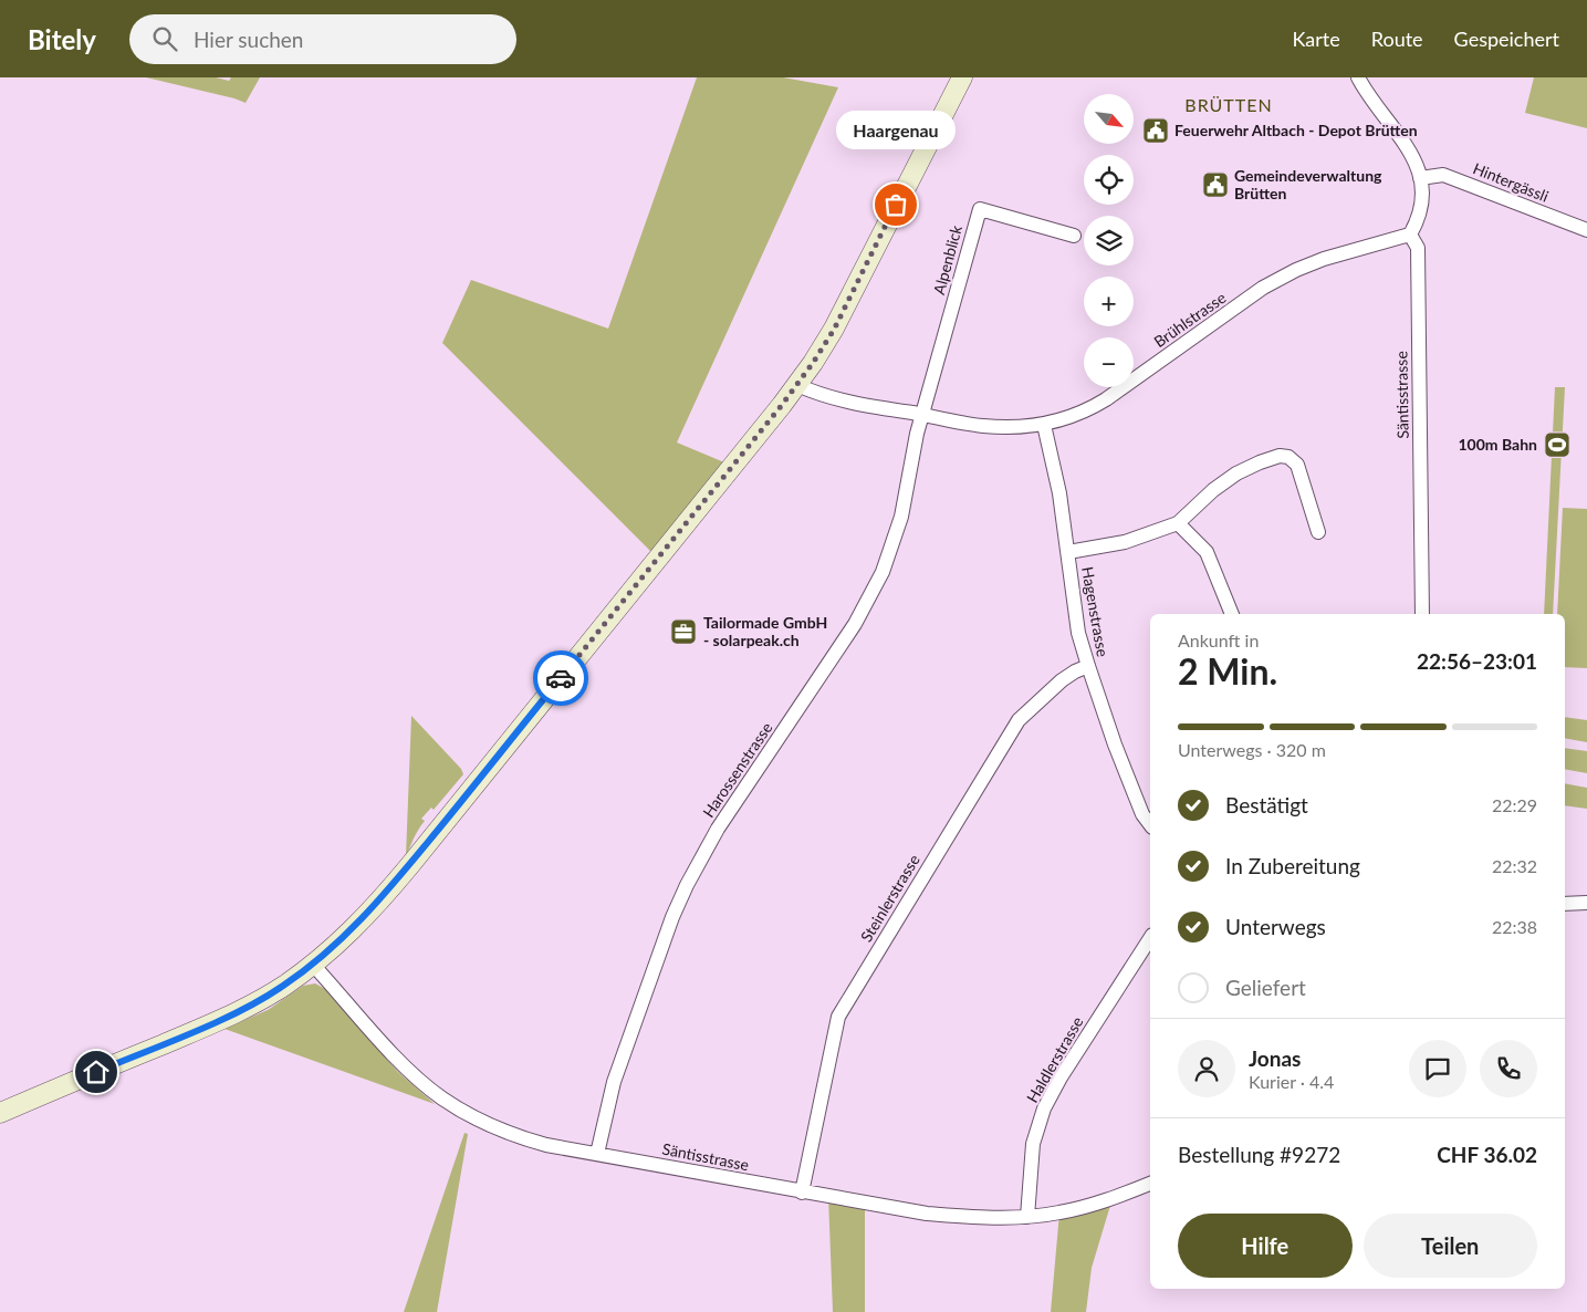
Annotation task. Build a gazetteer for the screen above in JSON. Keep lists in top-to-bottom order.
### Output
{
  "streets": {
    "street": [
      "Hintergässli",
      "Alpenblick",
      "Brühlstrasse",
      "Säntisstrasse",
      "Hagenstrasse",
      "Harossenstrasse",
      "Steinlerstrasse",
      "Haldlerstrasse"
    ]
  },
  "crossings": [
    ["Alpenblick", "Brühlstrasse"],
    ["Alpenblick", "Harossenstrasse"],
    ["Brühlstrasse", "Säntisstrasse"],
    ["Brühlstrasse", "Hagenstrasse"],
    ["Brühlstrasse", "Harossenstrasse"],
    ["Säntisstrasse", "Harossenstrasse"],
    ["Säntisstrasse", "Steinlerstrasse"],
    ["Säntisstrasse", "Haldlerstrasse"],
    ["Hagenstrasse", "Steinlerstrasse"]
  ],
  "districts": ["BRÜTTEN"],
  "places": {
    "public building": ["Feuerwehr Altbach - Depot Brütten", "Gemeindeverwaltung Brütten"],
    "other": ["Haargenau"],
    "sports": ["100m Bahn"],
    "office": ["Tailormade GmbH - solarpeak.ch"]
  },
  "north": "bottom right",
  "page": {
    "header": "Bitely",
    "search": "Hier suchen",
    "nav": ["Karte", "Route", "Gespeichert"],
    "map_buttons": ["+", "−"],
    "bubble": "Haargenau",
    "heading": ["2 Min.", "Ankunft in", "22:56–23:01"],
    "panel": [
      "Jonas",
      "Kurier · 4.4",
      "Bestellung #9272",
      "CHF 36.02"
    ],
    "bar": "Unterwegs · 320 m",
    "list": [
      ["Bestätigt", "22:29"],
      ["In Zubereitung", "22:32"],
      ["Unterwegs", "22:38"],
      "Geliefert"
    ],
    "buttons": ["Hilfe", "Teilen"]
  }
}
